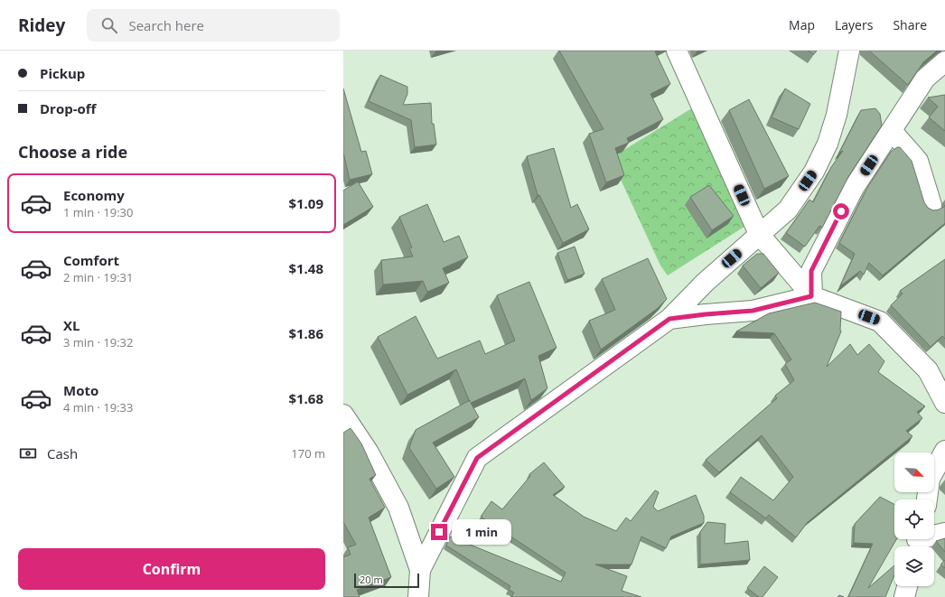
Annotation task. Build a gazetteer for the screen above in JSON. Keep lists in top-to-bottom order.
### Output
{
  "scale_bar": "20 m",
  "north": "bottom right",
  "page": {
    "header": "Ridey",
    "search": "Search here",
    "nav": ["Map", "Layers", "Share"],
    "banner": ["Pickup", "Drop-off"],
    "heading": "Choose a ride",
    "list": [
      {
        "name": "Economy",
        "note": "1 min · 19:30",
        "value": "$1.09"
      },
      {
        "name": "Comfort",
        "note": "2 min · 19:31",
        "value": "$1.48"
      },
      {
        "name": "XL",
        "note": "3 min · 19:32",
        "value": "$1.86"
      },
      {
        "name": "Moto",
        "note": "4 min · 19:33",
        "value": "$1.68"
      }
    ],
    "pay": ["Cash", "170 m"],
    "bubble": "1 min",
    "buttons": "Confirm",
    "scale": "20 m"
  }
}
